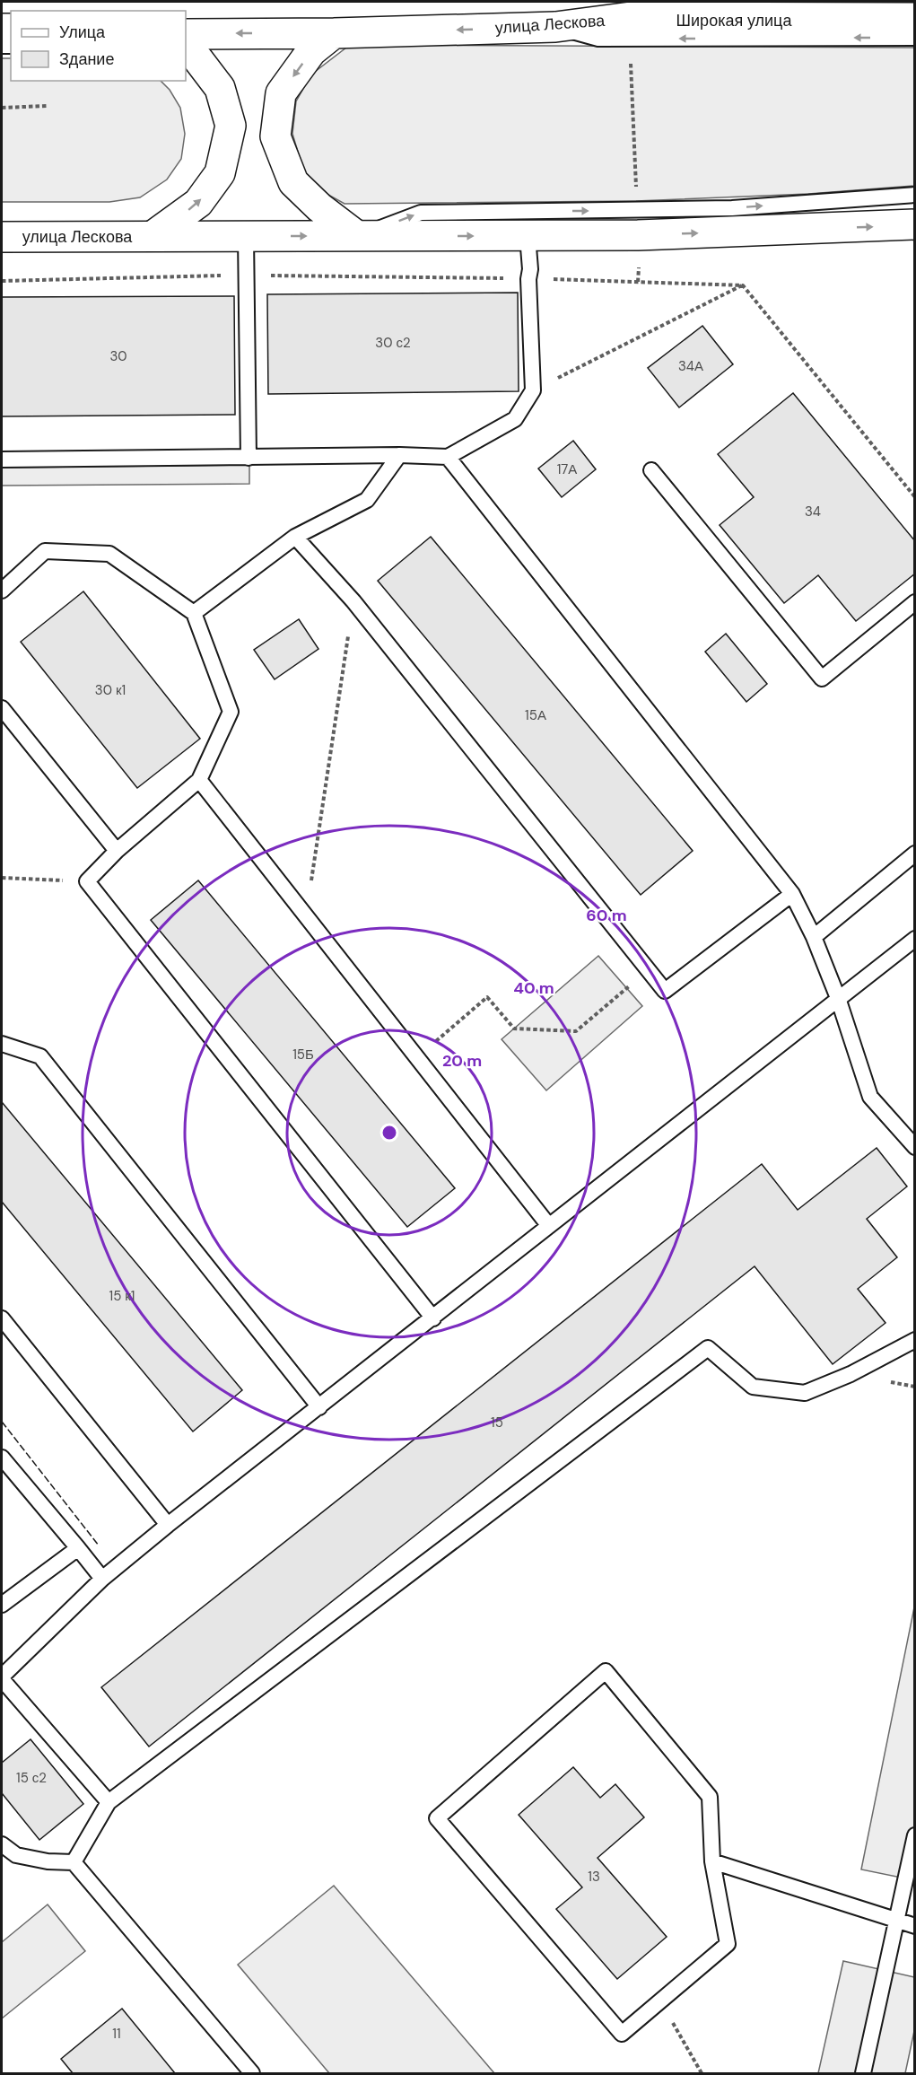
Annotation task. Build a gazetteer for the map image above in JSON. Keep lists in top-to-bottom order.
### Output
{
  "streets": {
    "main road": ["улица Лескова"],
    "lane": ["Широкая улица"]
  },
  "crossings": [
    ["Широкая улица", "улица Лескова"]
  ],
  "one_way": ["Широкая улица"],
  "house_numbers": [
    "30 с2",
    "30",
    "34А",
    "17А",
    "34",
    "30 к1",
    "15А",
    "15Б",
    "15 к1",
    "15",
    "15 с2",
    "13",
    "11"
  ],
  "legend": ["Улица", "Здание"],
  "rings": ["60 m", "40 m", "20 m"]
}
